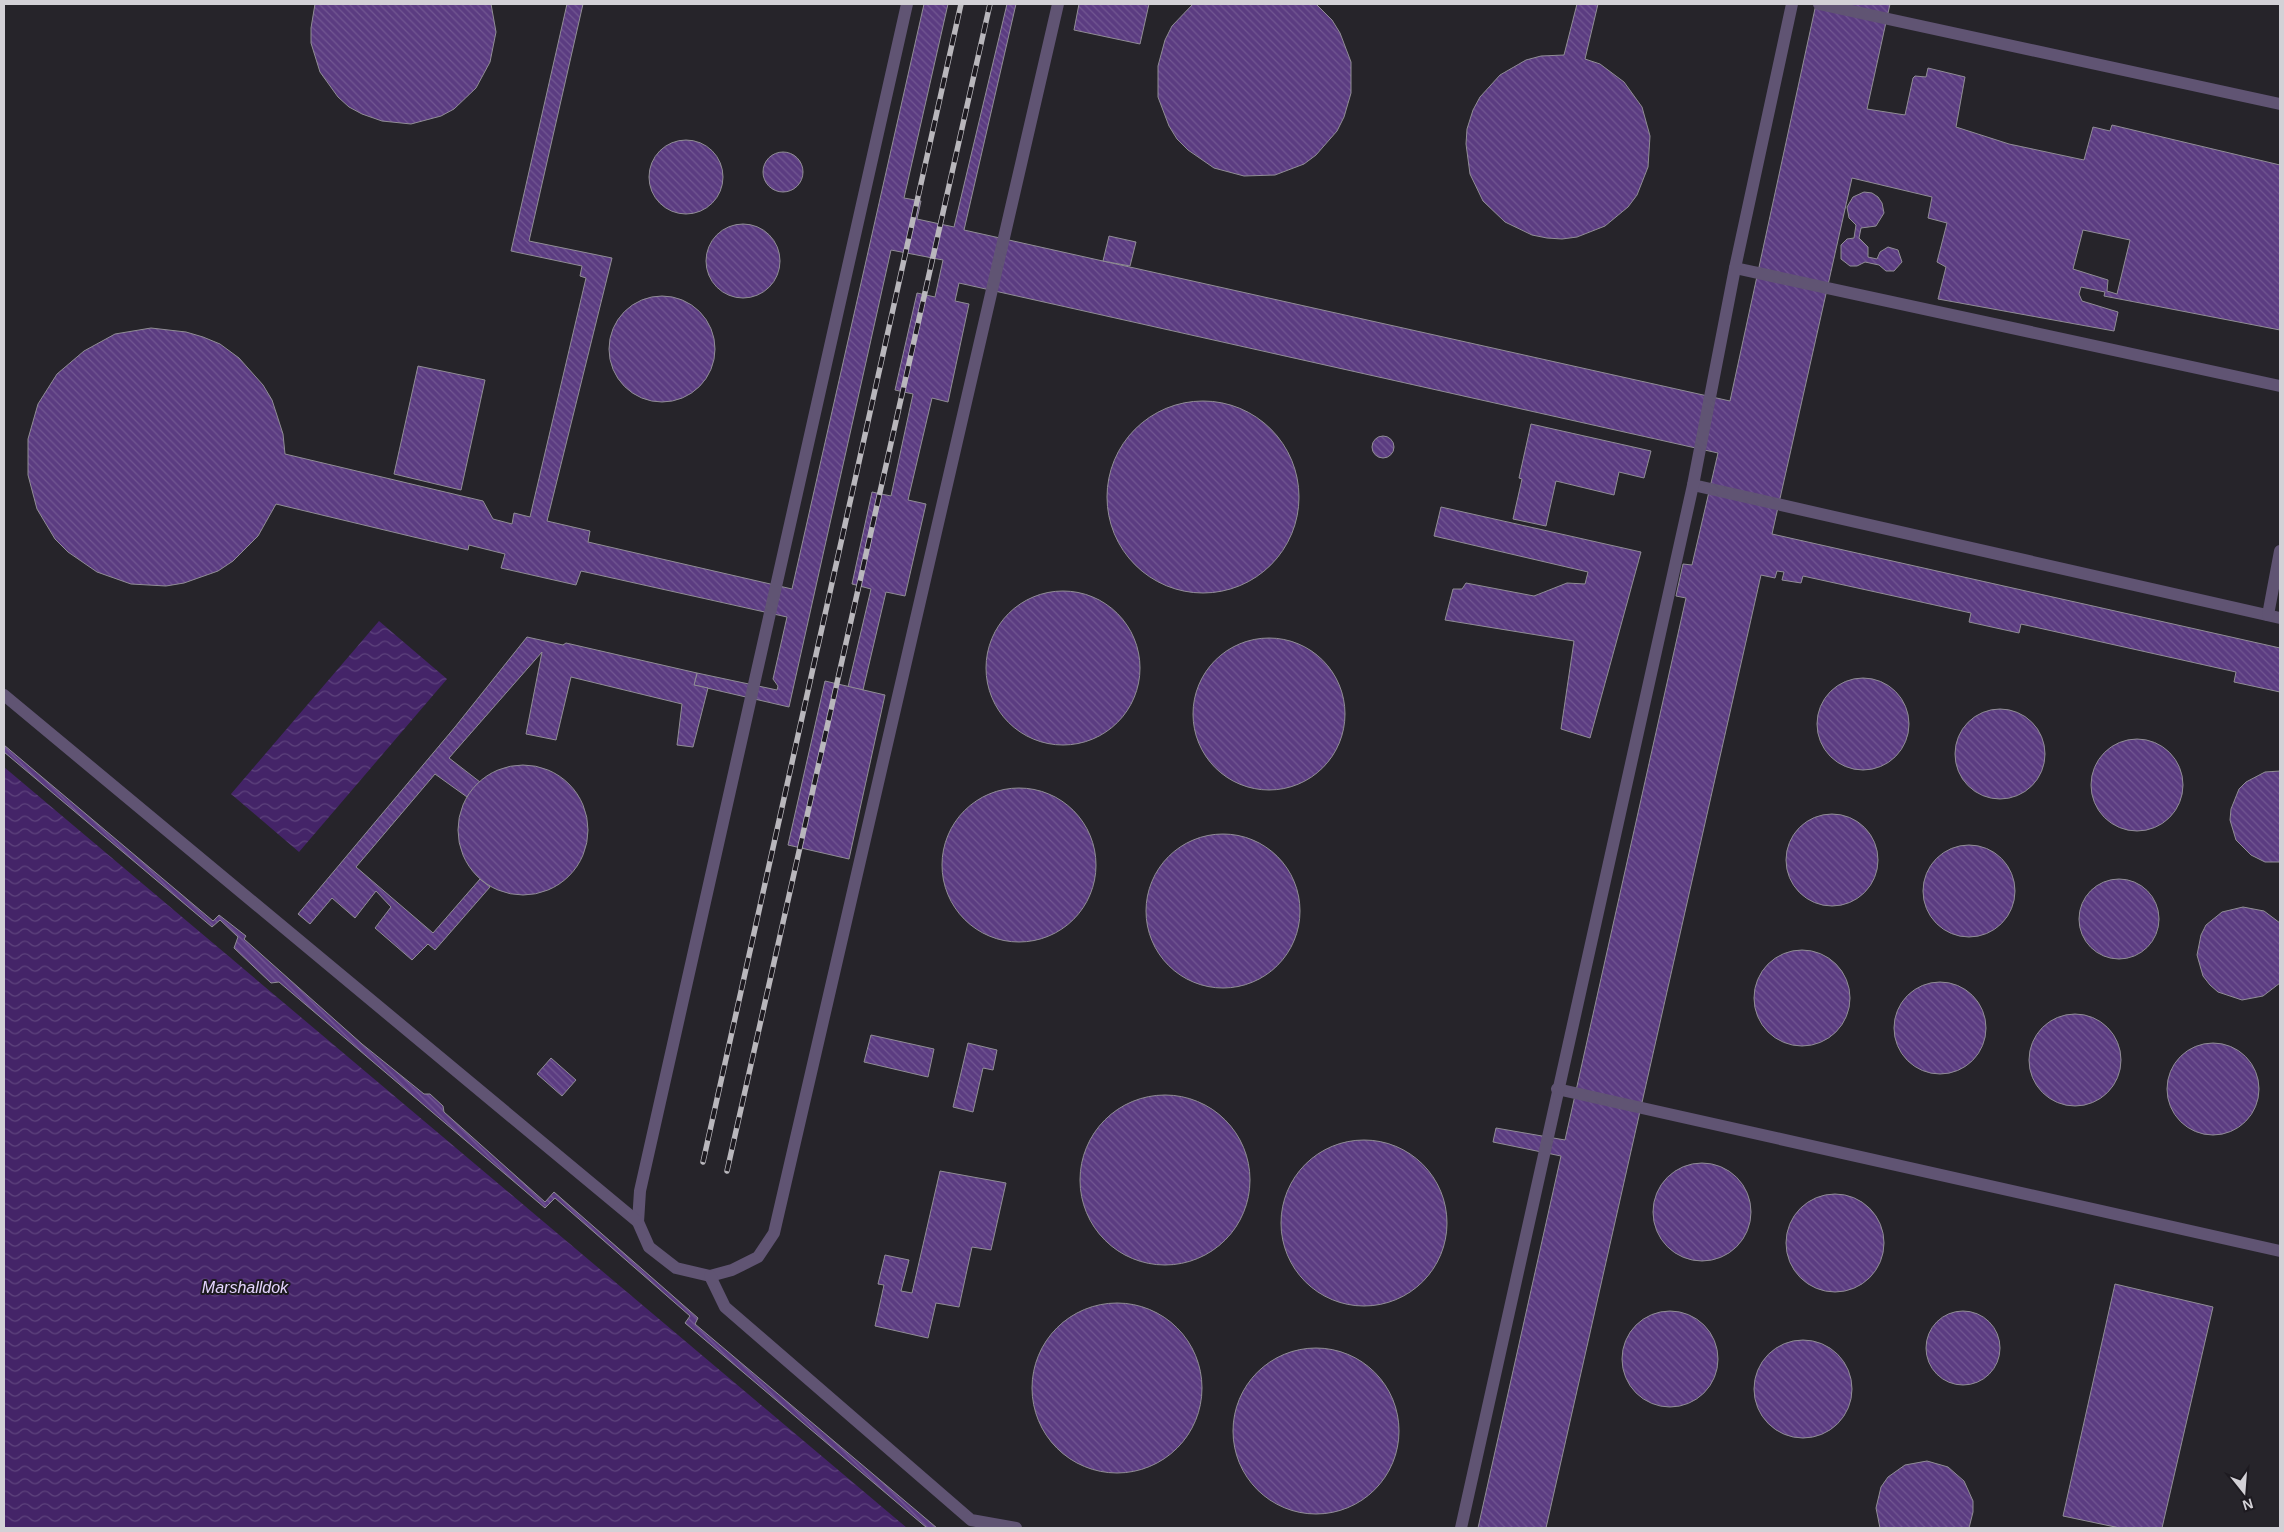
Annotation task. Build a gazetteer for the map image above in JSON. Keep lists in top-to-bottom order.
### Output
{
  "water": ["Marshalldok"],
  "north": "bottom"
}
